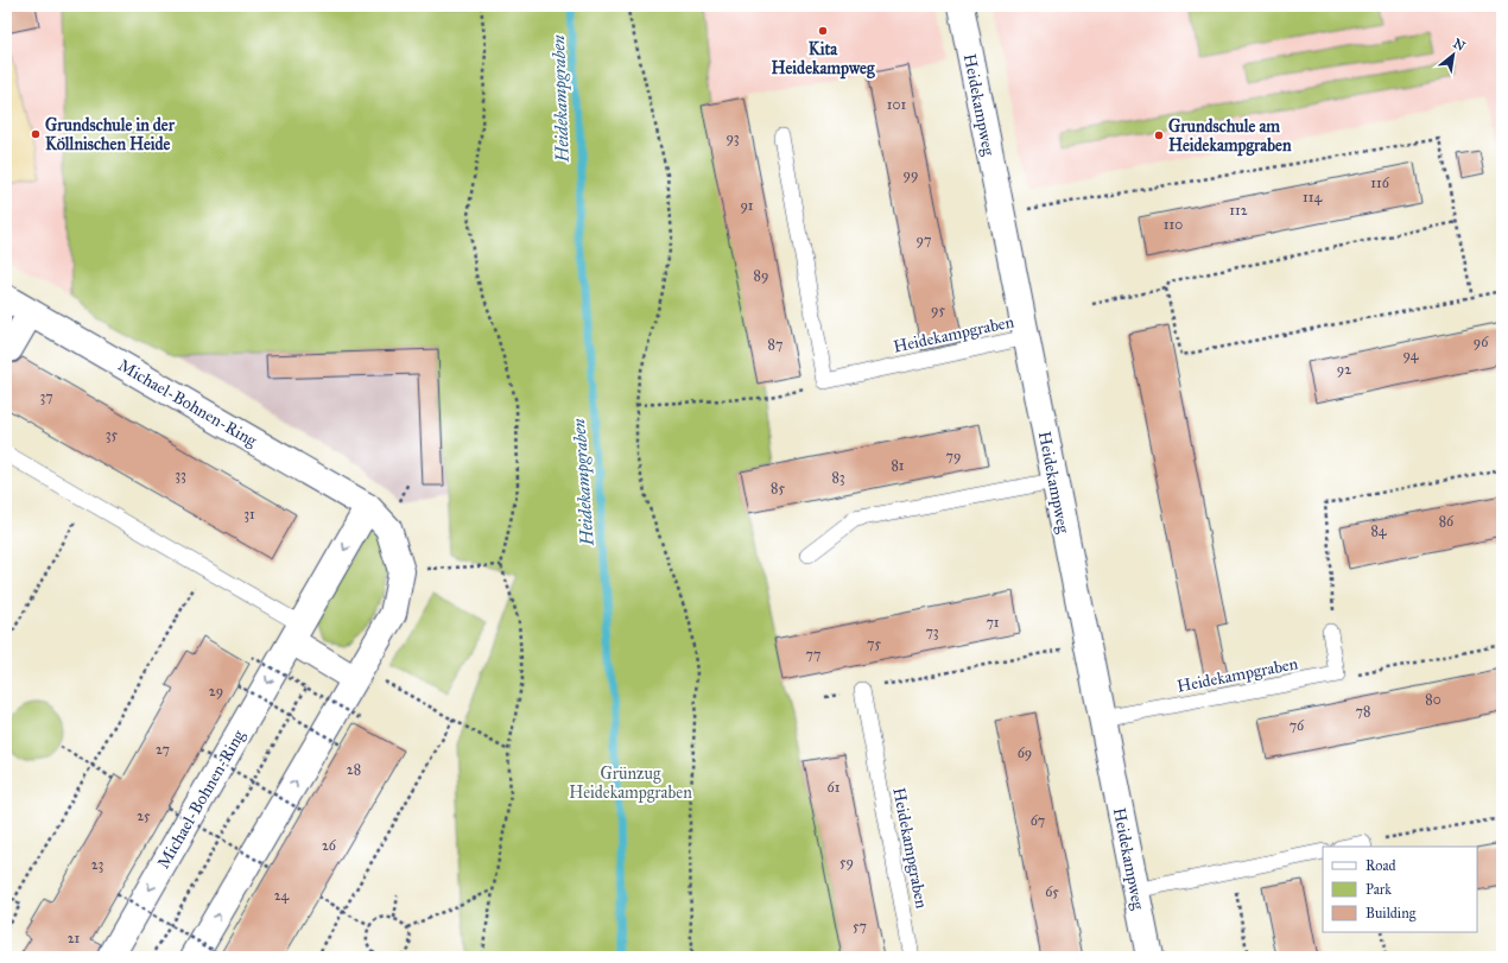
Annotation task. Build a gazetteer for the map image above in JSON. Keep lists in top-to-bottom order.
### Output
{
  "streets": {
    "street": ["Heidekampweg", "Michael-Bohnen-Ring"],
    "lane": ["Heidekampgraben"]
  },
  "crossings": [
    ["Heidekampweg", "Heidekampgraben"]
  ],
  "water": ["Heidekampgraben"],
  "parks": ["Grünzug Heidekampgraben"],
  "places": ["Kita Heidekampweg", "Grundschule in der Köllnischen Heide", "Grundschule am Heidekampgraben"],
  "house_numbers": [
    "101",
    "93",
    "99",
    "116",
    "114",
    "91",
    "112",
    "110",
    "97",
    "89",
    "95",
    "96",
    "87",
    "94",
    "92",
    "37",
    "35",
    "79",
    "81",
    "33",
    "83",
    "85",
    "31",
    "86",
    "84",
    "71",
    "73",
    "75",
    "77",
    "29",
    "80",
    "78",
    "76",
    "27",
    "69",
    "28",
    "61",
    "25",
    "67",
    "26",
    "59",
    "23",
    "65",
    "24",
    "57",
    "21"
  ],
  "legend": ["Road", "Park", "Building"],
  "north": "top right"
}
